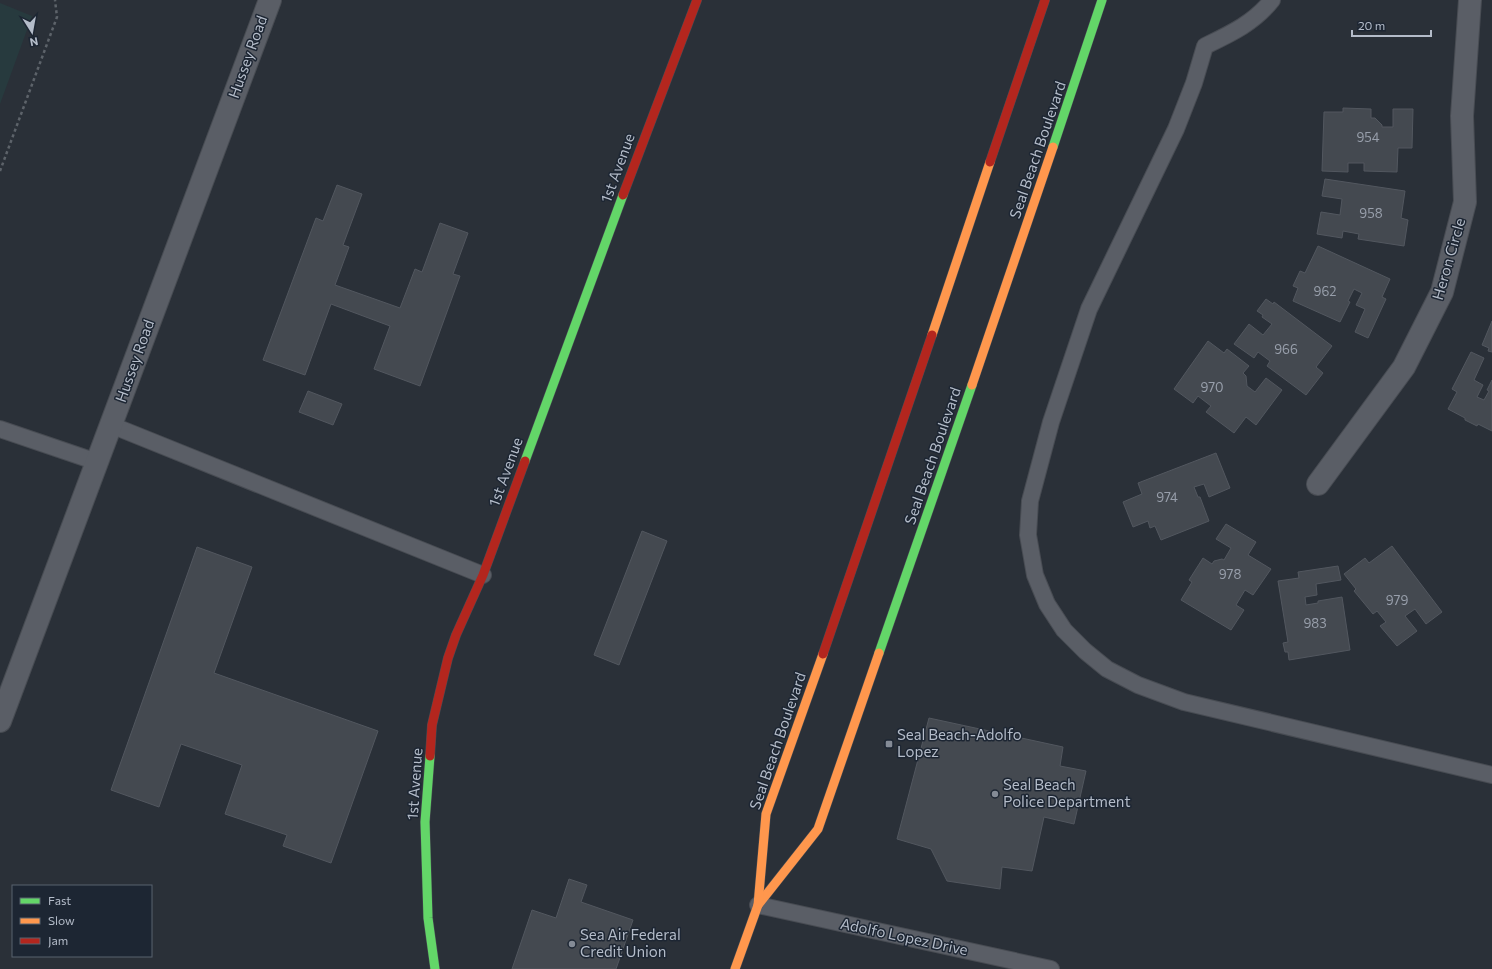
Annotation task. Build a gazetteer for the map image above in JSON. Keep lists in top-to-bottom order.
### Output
{
  "streets": {
    "main road": ["Seal Beach Boulevard", "1st Avenue"],
    "street": ["Hussey Road", "Heron Circle"],
    "lane": ["Adolfo Lopez Drive"]
  },
  "crossings": [
    ["Seal Beach Boulevard", "Adolfo Lopez Drive"]
  ],
  "places": {
    "transit": ["Seal Beach-Adolfo Lopez"],
    "other": ["Seal Beach Police Department", "Sea Air Federal Credit Union"]
  },
  "house_numbers": [
    "954",
    "958",
    "962",
    "966",
    "970",
    "974",
    "978",
    "979",
    "983"
  ],
  "legend": ["Fast", "Slow", "Jam"],
  "scale_bar": "20 m",
  "north": "bottom"
}
